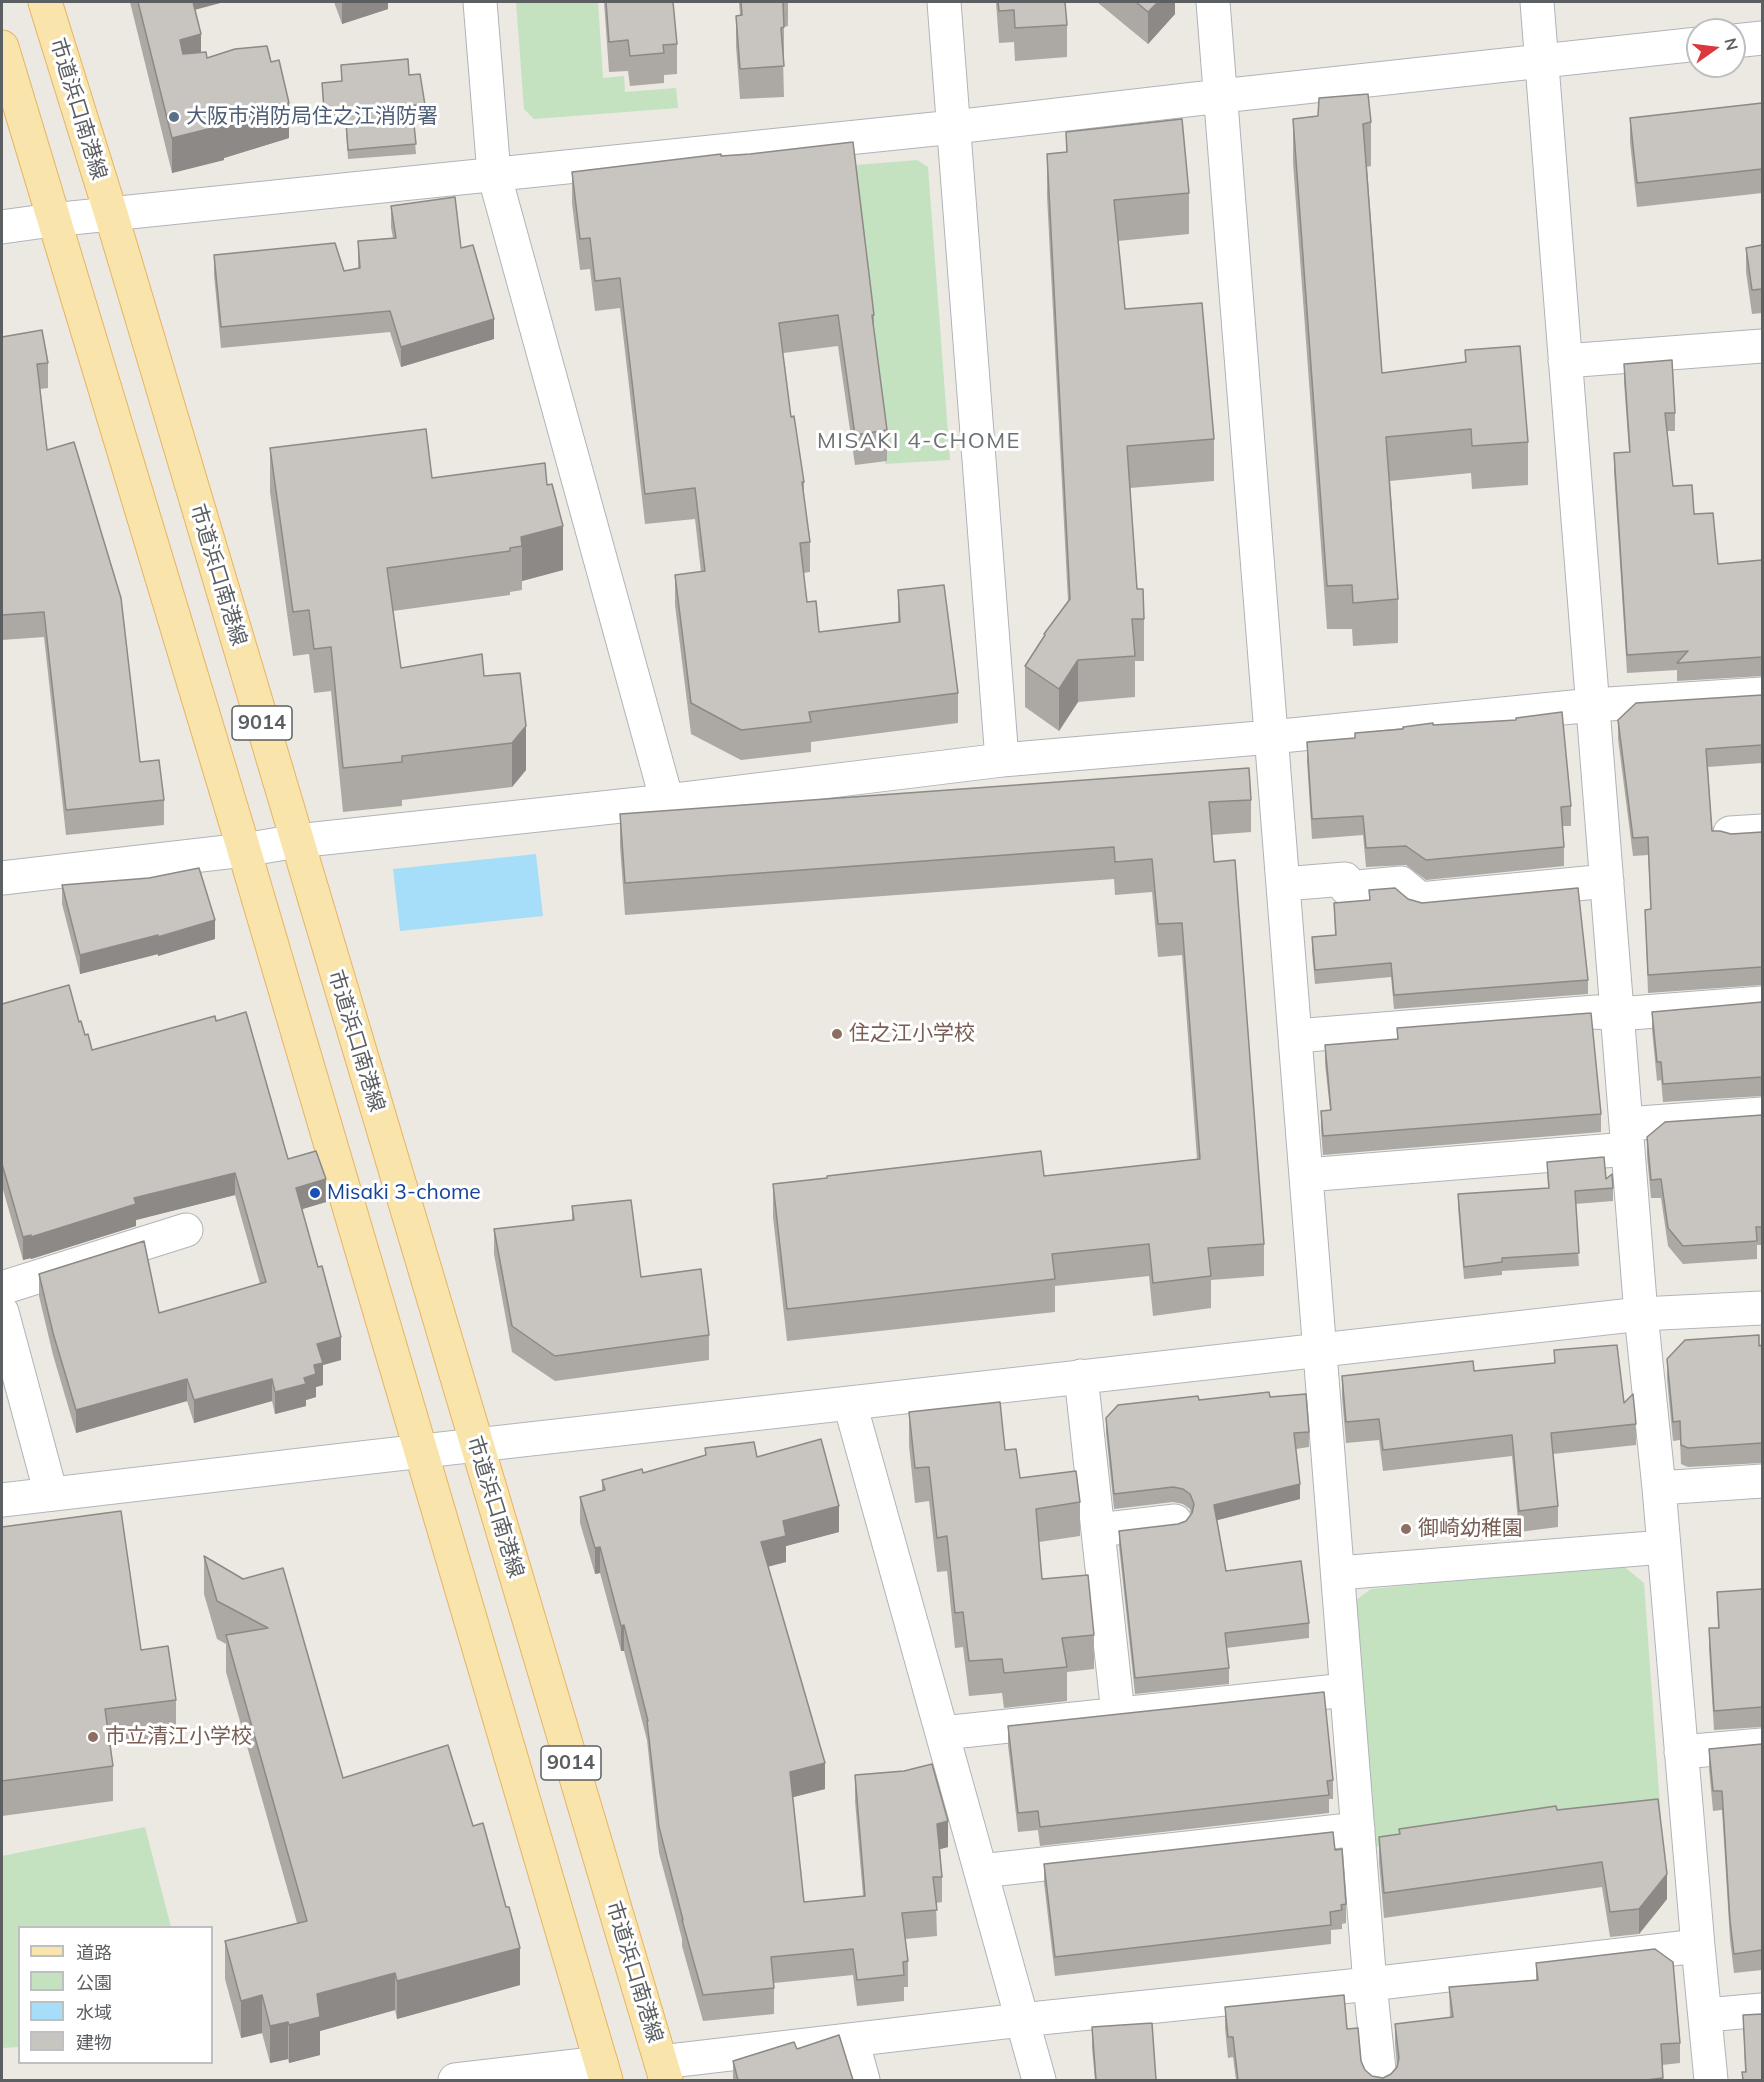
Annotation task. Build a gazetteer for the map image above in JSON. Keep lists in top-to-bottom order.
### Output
{
  "streets": {
    "main road": ["市道浜口南港線", "9014"]
  },
  "districts": ["MISAKI 4-CHOME"],
  "places": [
    "大阪市消防局住之江消防署",
    "住之江小学校",
    "Misaki 3-chome",
    "御崎幼稚園",
    "市立清江小学校"
  ],
  "legend": [
    "道路",
    "公園",
    "水域",
    "建物"
  ],
  "north": "right"
}
